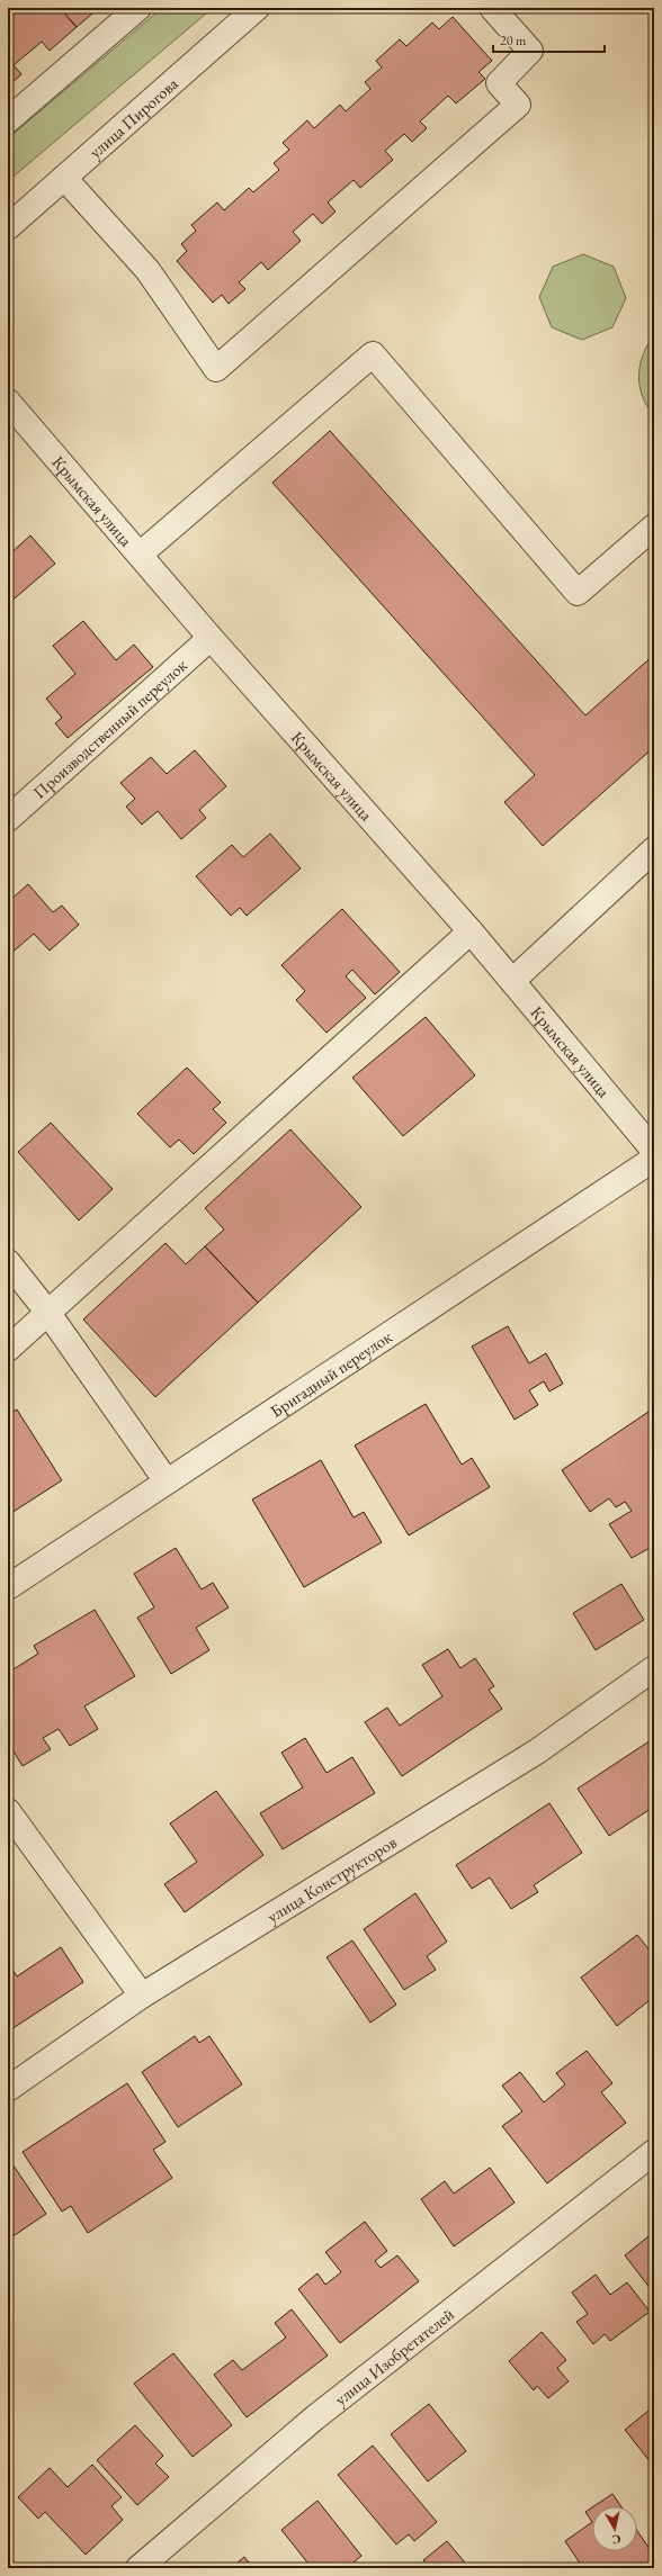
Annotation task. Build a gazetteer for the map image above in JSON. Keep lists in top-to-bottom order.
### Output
{
  "streets": {
    "street": [
      "улица Пирогова",
      "Крымская улица",
      "Производственный переулок",
      "Бригадный переулок",
      "улица Конструкторов",
      "улица Изобретателей"
    ]
  },
  "crossings": [
    ["Крымская улица", "Производственный переулок"]
  ],
  "scale_bar": "20 m",
  "north": "bottom"
}
